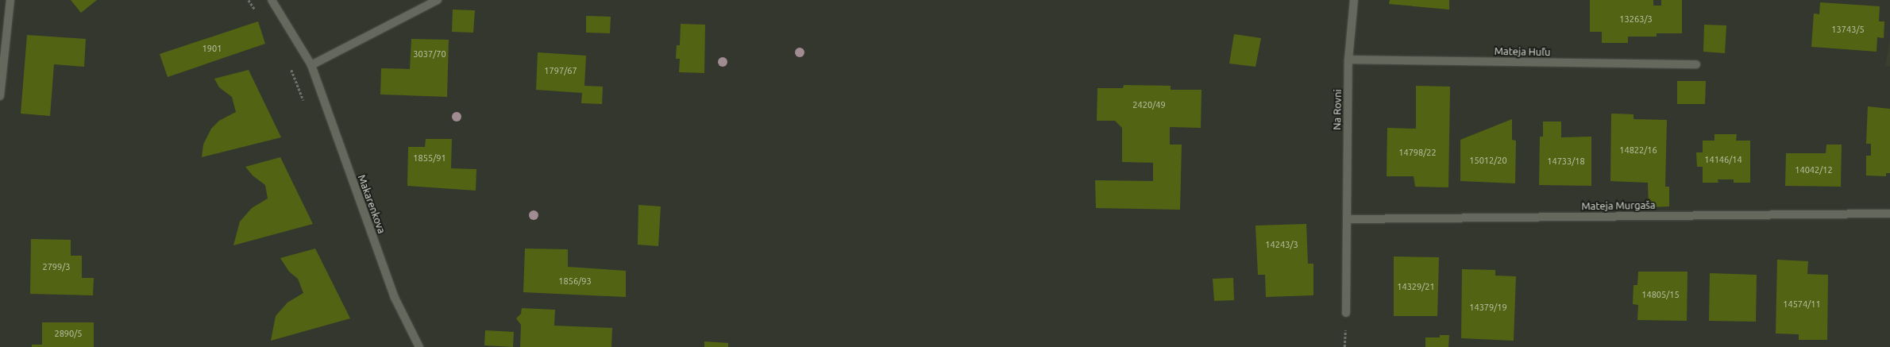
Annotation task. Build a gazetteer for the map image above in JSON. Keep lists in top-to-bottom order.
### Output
{
  "streets": {
    "street": [
      "Mateja Huľu",
      "Na Rovni",
      "Makarenkova",
      "Mateja Murgaša"
    ]
  },
  "crossings": [
    ["Mateja Huľu", "Na Rovni"],
    ["Na Rovni", "Mateja Murgaša"]
  ],
  "house_numbers": [
    "13263/3",
    "13743/5",
    "1901",
    "3037/70",
    "1797/67",
    "2420/49",
    "14822/16",
    "14798/22",
    "1855/91",
    "14146/14",
    "15012/20",
    "14733/18",
    "14042/12",
    "14243/3",
    "2799/3",
    "1856/93",
    "14329/21",
    "14805/15",
    "14574/11",
    "14379/19",
    "2890/5"
  ]
}
